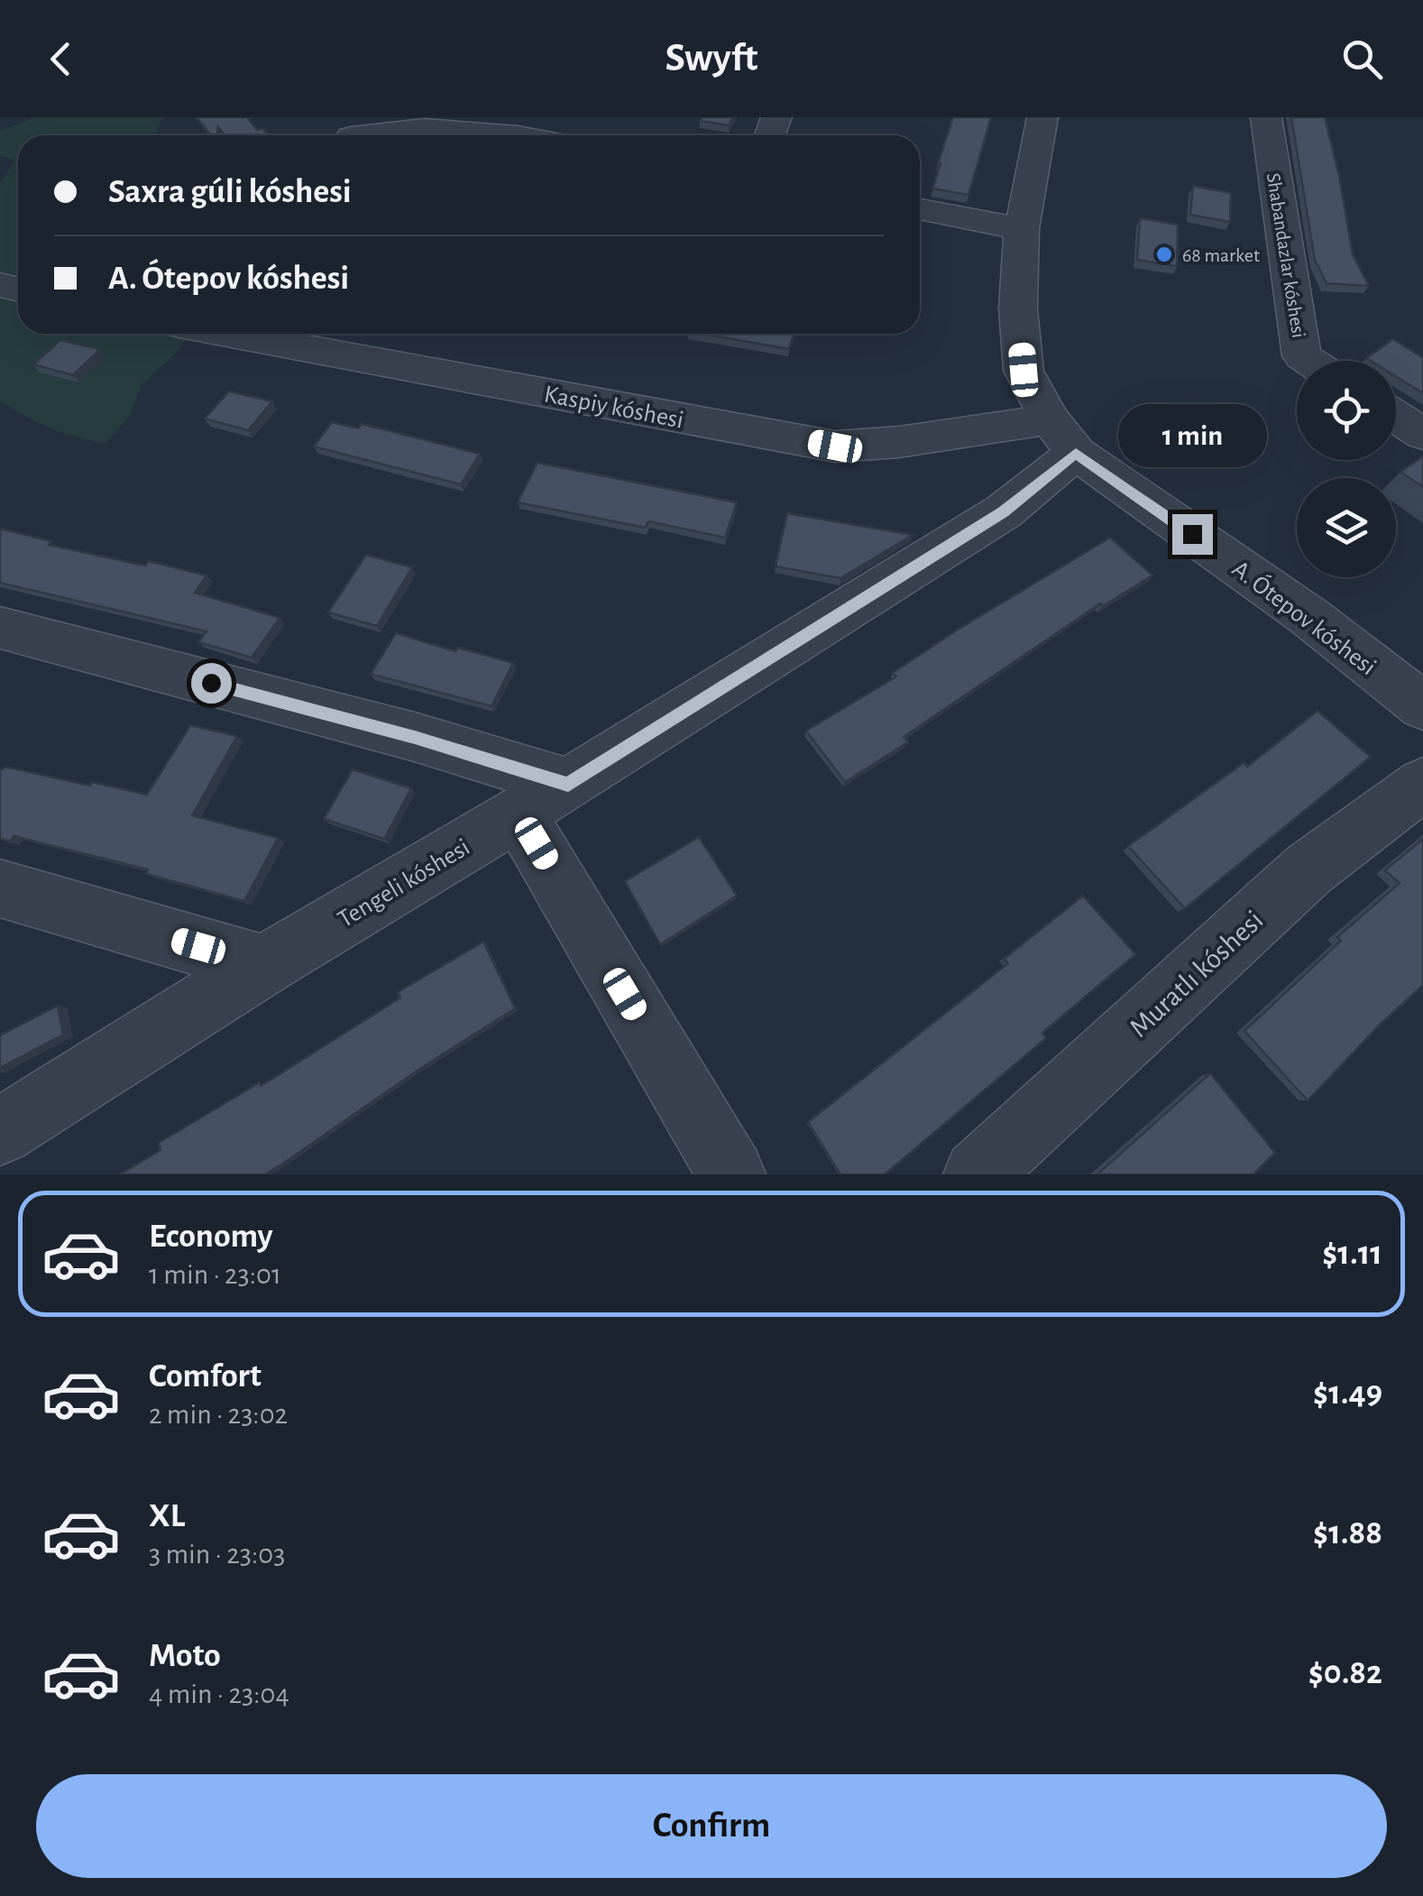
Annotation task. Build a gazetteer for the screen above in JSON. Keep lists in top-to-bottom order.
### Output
{
  "streets": {
    "street": [
      "Shabandazlar kóshesi",
      "Kaspiy kóshesi",
      "A. Ótepov kóshesi",
      "Tengeli kóshesi",
      "Muratlı kóshesi"
    ]
  },
  "crossings": [
    ["Kaspiy kóshesi", "A. Ótepov kóshesi"],
    ["Kaspiy kóshesi", "Tengeli kóshesi"],
    ["A. Ótepov kóshesi", "Tengeli kóshesi"]
  ],
  "places": ["68 market"],
  "page": {
    "header": "Swyft",
    "banner": ["Saxra gúli kóshesi", "A. Ótepov kóshesi"],
    "bubble": "1 min",
    "list": [
      {
        "name": "Economy",
        "note": "1 min · 23:01",
        "value": "$1.11"
      },
      {
        "name": "Comfort",
        "note": "2 min · 23:02",
        "value": "$1.49"
      },
      {
        "name": "XL",
        "note": "3 min · 23:03",
        "value": "$1.88"
      },
      {
        "name": "Moto",
        "note": "4 min · 23:04",
        "value": "$0.82"
      }
    ],
    "buttons": "Confirm"
  }
}
